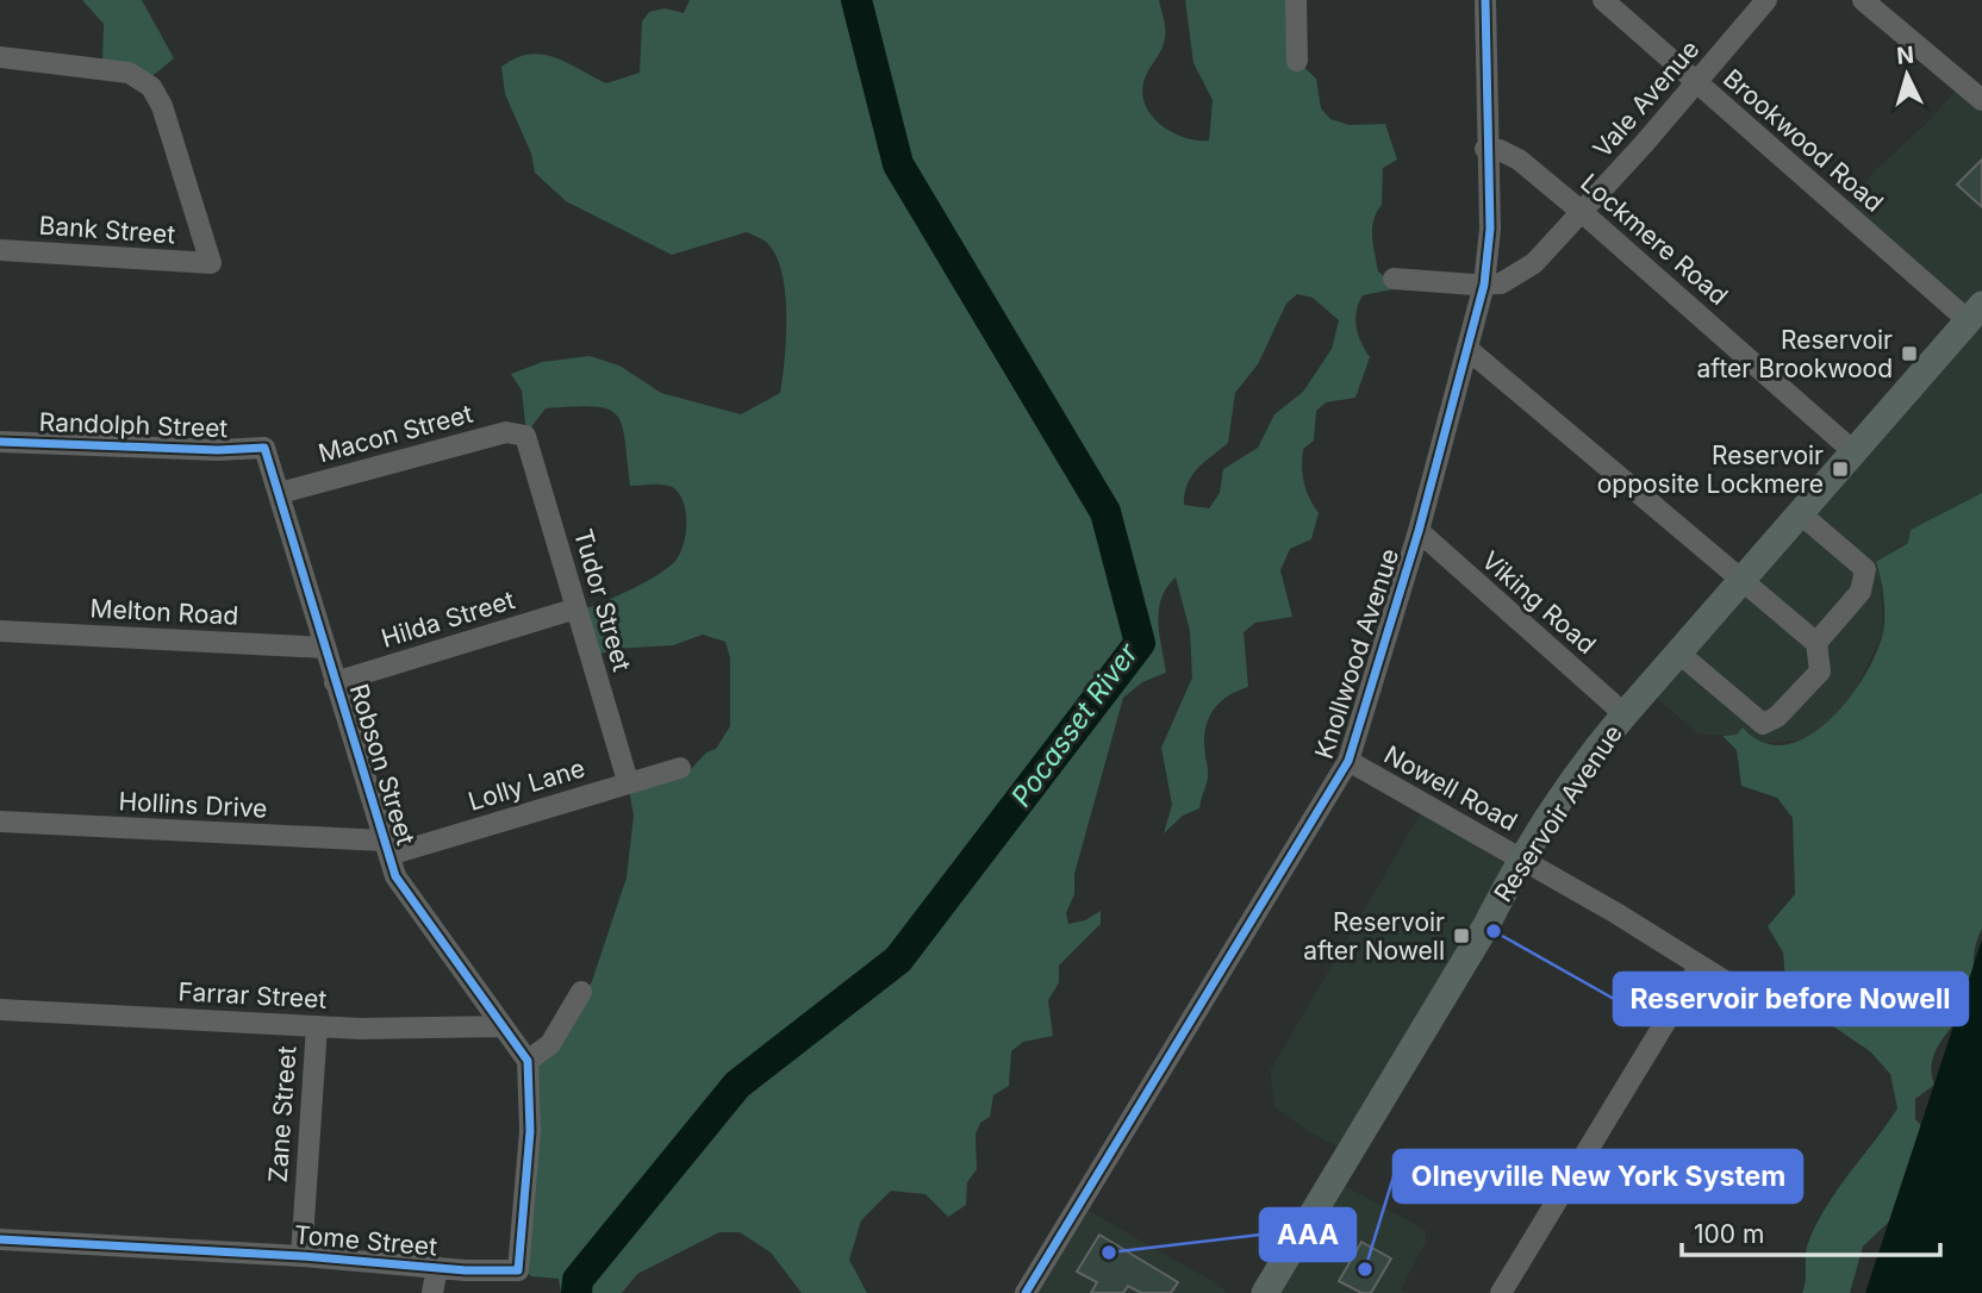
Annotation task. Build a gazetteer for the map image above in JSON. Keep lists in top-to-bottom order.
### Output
{
  "streets": {
    "main road": ["Reservoir Avenue"],
    "street": [
      "Vale Avenue",
      "Brookwood Road",
      "Bank Street",
      "Lockmere Road",
      "Randolph Street",
      "Macon Street",
      "Tudor Street",
      "Viking Road",
      "Melton Road",
      "Hilda Street",
      "Knollwood Avenue",
      "Robson Street",
      "Lolly Lane",
      "Nowell Road",
      "Hollins Drive",
      "Farrar Street",
      "Zane Street",
      "Tome Street"
    ]
  },
  "crossings": [
    ["Vale Avenue", "Brookwood Road"],
    ["Vale Avenue", "Lockmere Road"],
    ["Vale Avenue", "Knollwood Avenue"],
    ["Brookwood Road", "Reservoir Avenue"],
    ["Lockmere Road", "Knollwood Avenue"],
    ["Lockmere Road", "Reservoir Avenue"],
    ["Randolph Street", "Robson Street"],
    ["Macon Street", "Tudor Street"],
    ["Macon Street", "Robson Street"],
    ["Tudor Street", "Hilda Street"],
    ["Tudor Street", "Lolly Lane"],
    ["Viking Road", "Knollwood Avenue"],
    ["Viking Road", "Reservoir Avenue"],
    ["Melton Road", "Robson Street"],
    ["Hilda Street", "Robson Street"],
    ["Knollwood Avenue", "Nowell Road"],
    ["Robson Street", "Lolly Lane"],
    ["Robson Street", "Hollins Drive"],
    ["Robson Street", "Farrar Street"],
    ["Robson Street", "Tome Street"],
    ["Lolly Lane", "Hollins Drive"],
    ["Nowell Road", "Reservoir Avenue"],
    ["Farrar Street", "Zane Street"],
    ["Zane Street", "Tome Street"]
  ],
  "water": ["Pocasset River"],
  "places": {
    "transit": ["Reservoir after Brookwood", "Reservoir opposite Lockmere", "Reservoir after Nowell"],
    "other": ["Reservoir before Nowell", "AAA", "Olneyville New York System"]
  },
  "scale_bar": "100 m",
  "north": "top"
}
